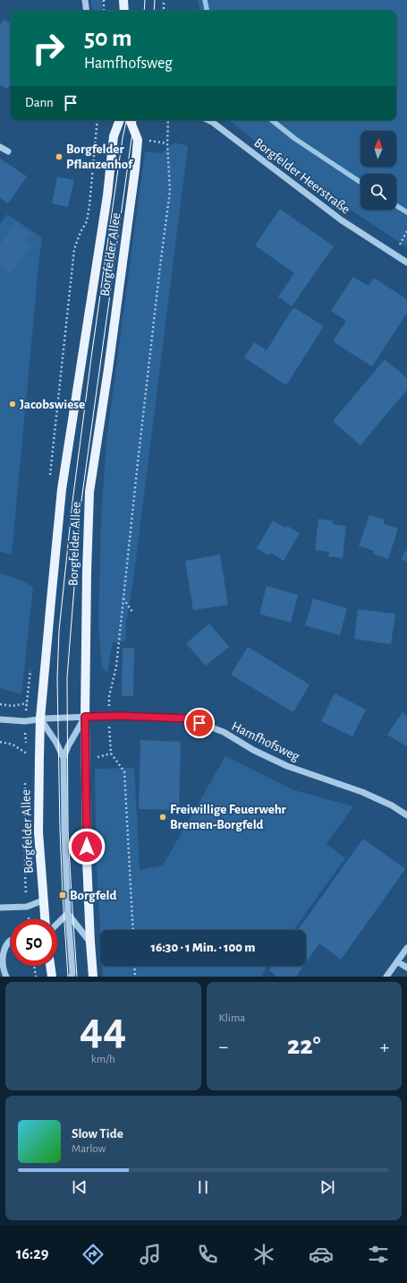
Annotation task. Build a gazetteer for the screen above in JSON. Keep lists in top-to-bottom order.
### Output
{
  "streets": {
    "main road": ["Borgfelder Allee"],
    "street": ["Borgfelder Heerstraße", "Hamfhofsweg"]
  },
  "crossings": [
    ["Borgfelder Allee", "Hamfhofsweg"]
  ],
  "places": {
    "other": ["Borgfelder Pflanzenhof", "Jacobswiese", "Freiwillige Feuerwehr Bremen-Borgfeld"],
    "transit": ["Borgfeld"]
  },
  "north": "top",
  "page": {
    "turn": ["50 m", "Hamfhofsweg"],
    "then": "Dann",
    "limit": "50",
    "trip": "16:30 · 1 Min. · 100 m",
    "tile": [
      ["44", "km/h"],
      "Klima"
    ],
    "heat": ["−", "22°", "+"],
    "song": ["Slow Tide", "Marlow"],
    "tabs": "16:29"
  }
}
